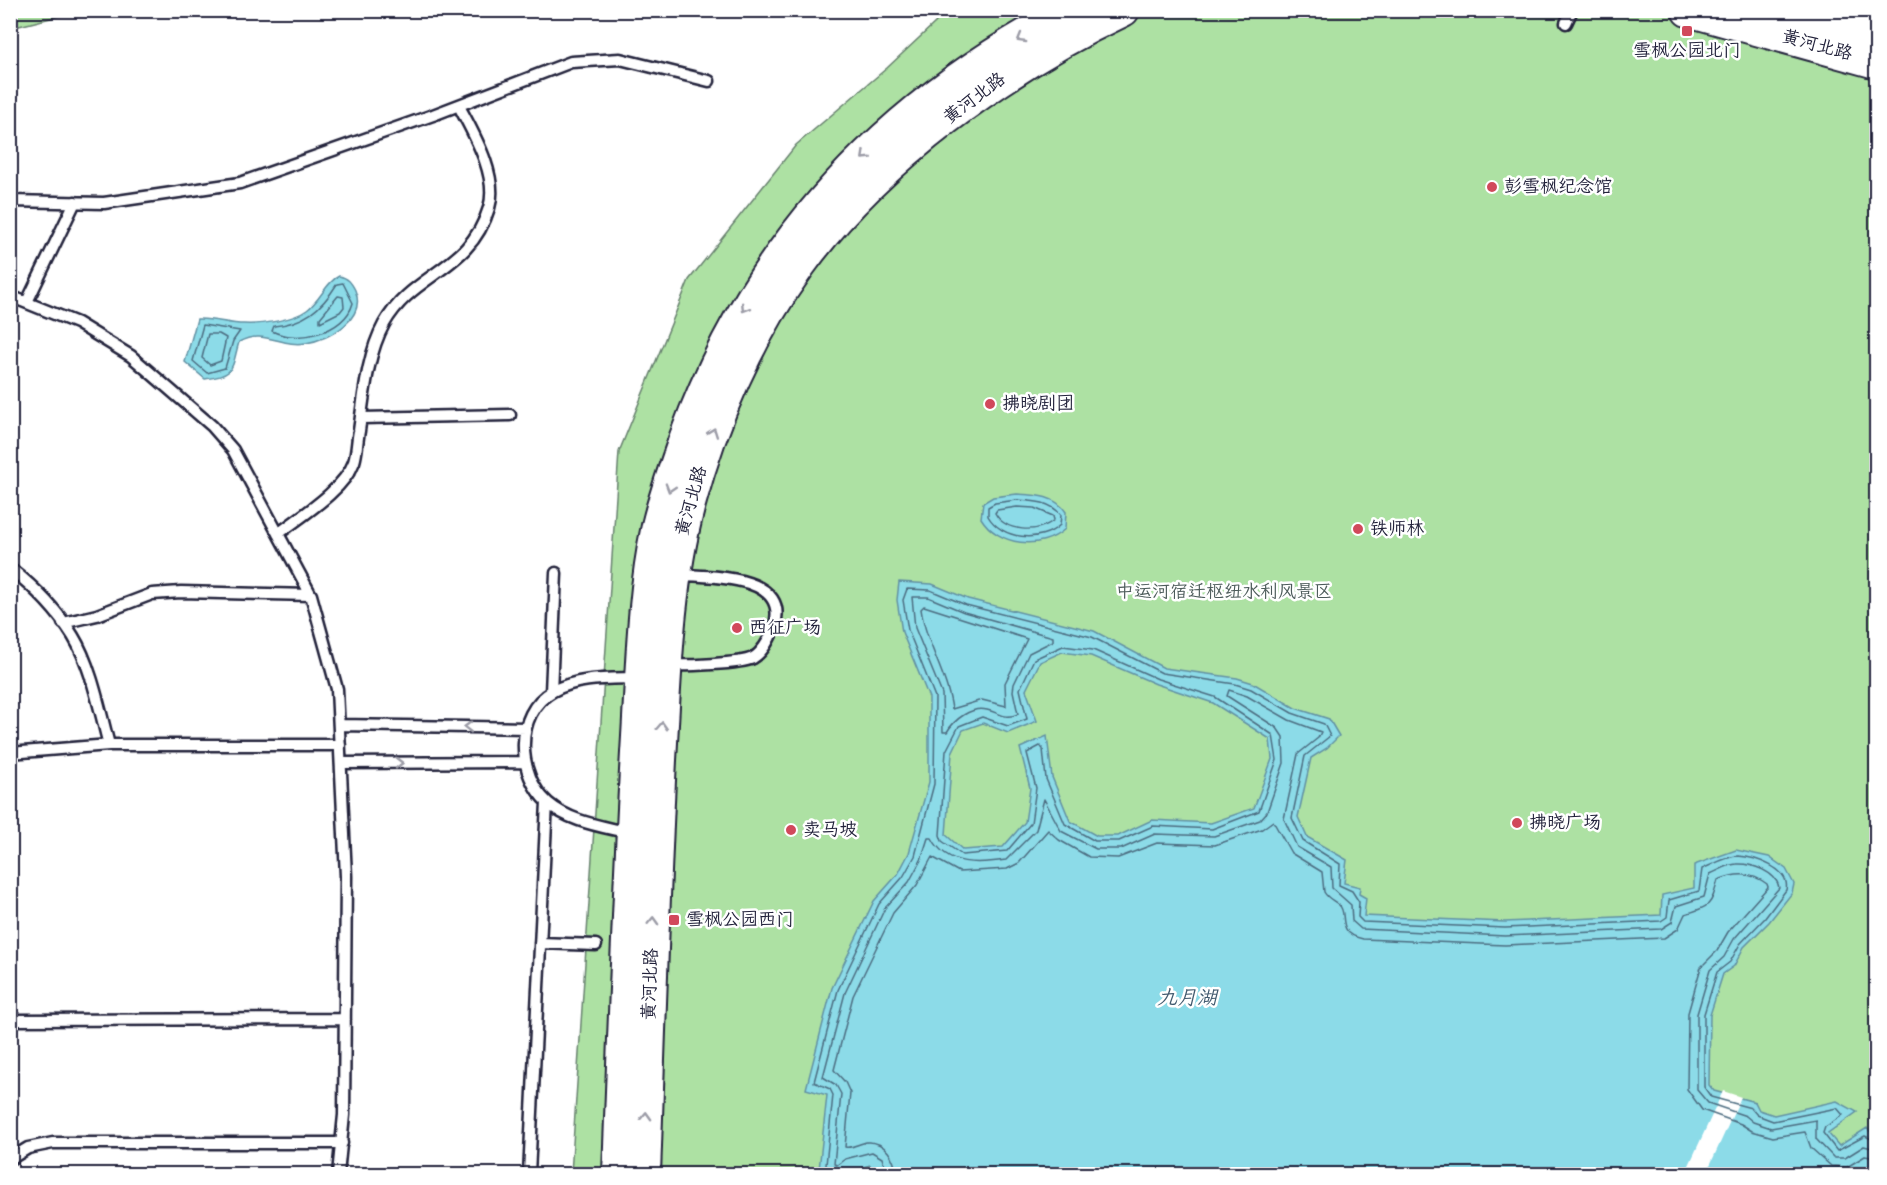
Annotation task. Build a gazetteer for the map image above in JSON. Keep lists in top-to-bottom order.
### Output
{
  "streets": {
    "main road": ["黄河北路"]
  },
  "water": ["九月湖"],
  "parks": ["中运河宿迁枢纽水利风景区"],
  "places": {
    "transit": ["雪枫公园北门", "雪枫公园西门"],
    "other": [
      "彭雪枫纪念馆",
      "拂晓剧团",
      "铁师林",
      "西征广场",
      "拂晓广场",
      "卖马坡"
    ]
  }
}
